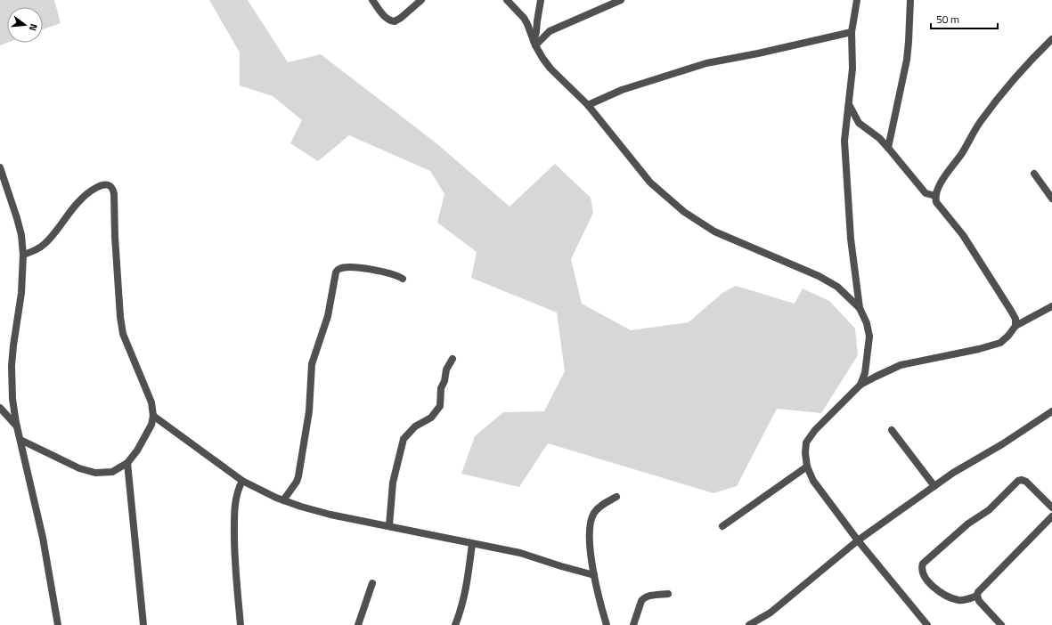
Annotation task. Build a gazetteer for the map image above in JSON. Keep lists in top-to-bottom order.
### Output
{
  "scale_bar": "50 m",
  "north": "right"
}
